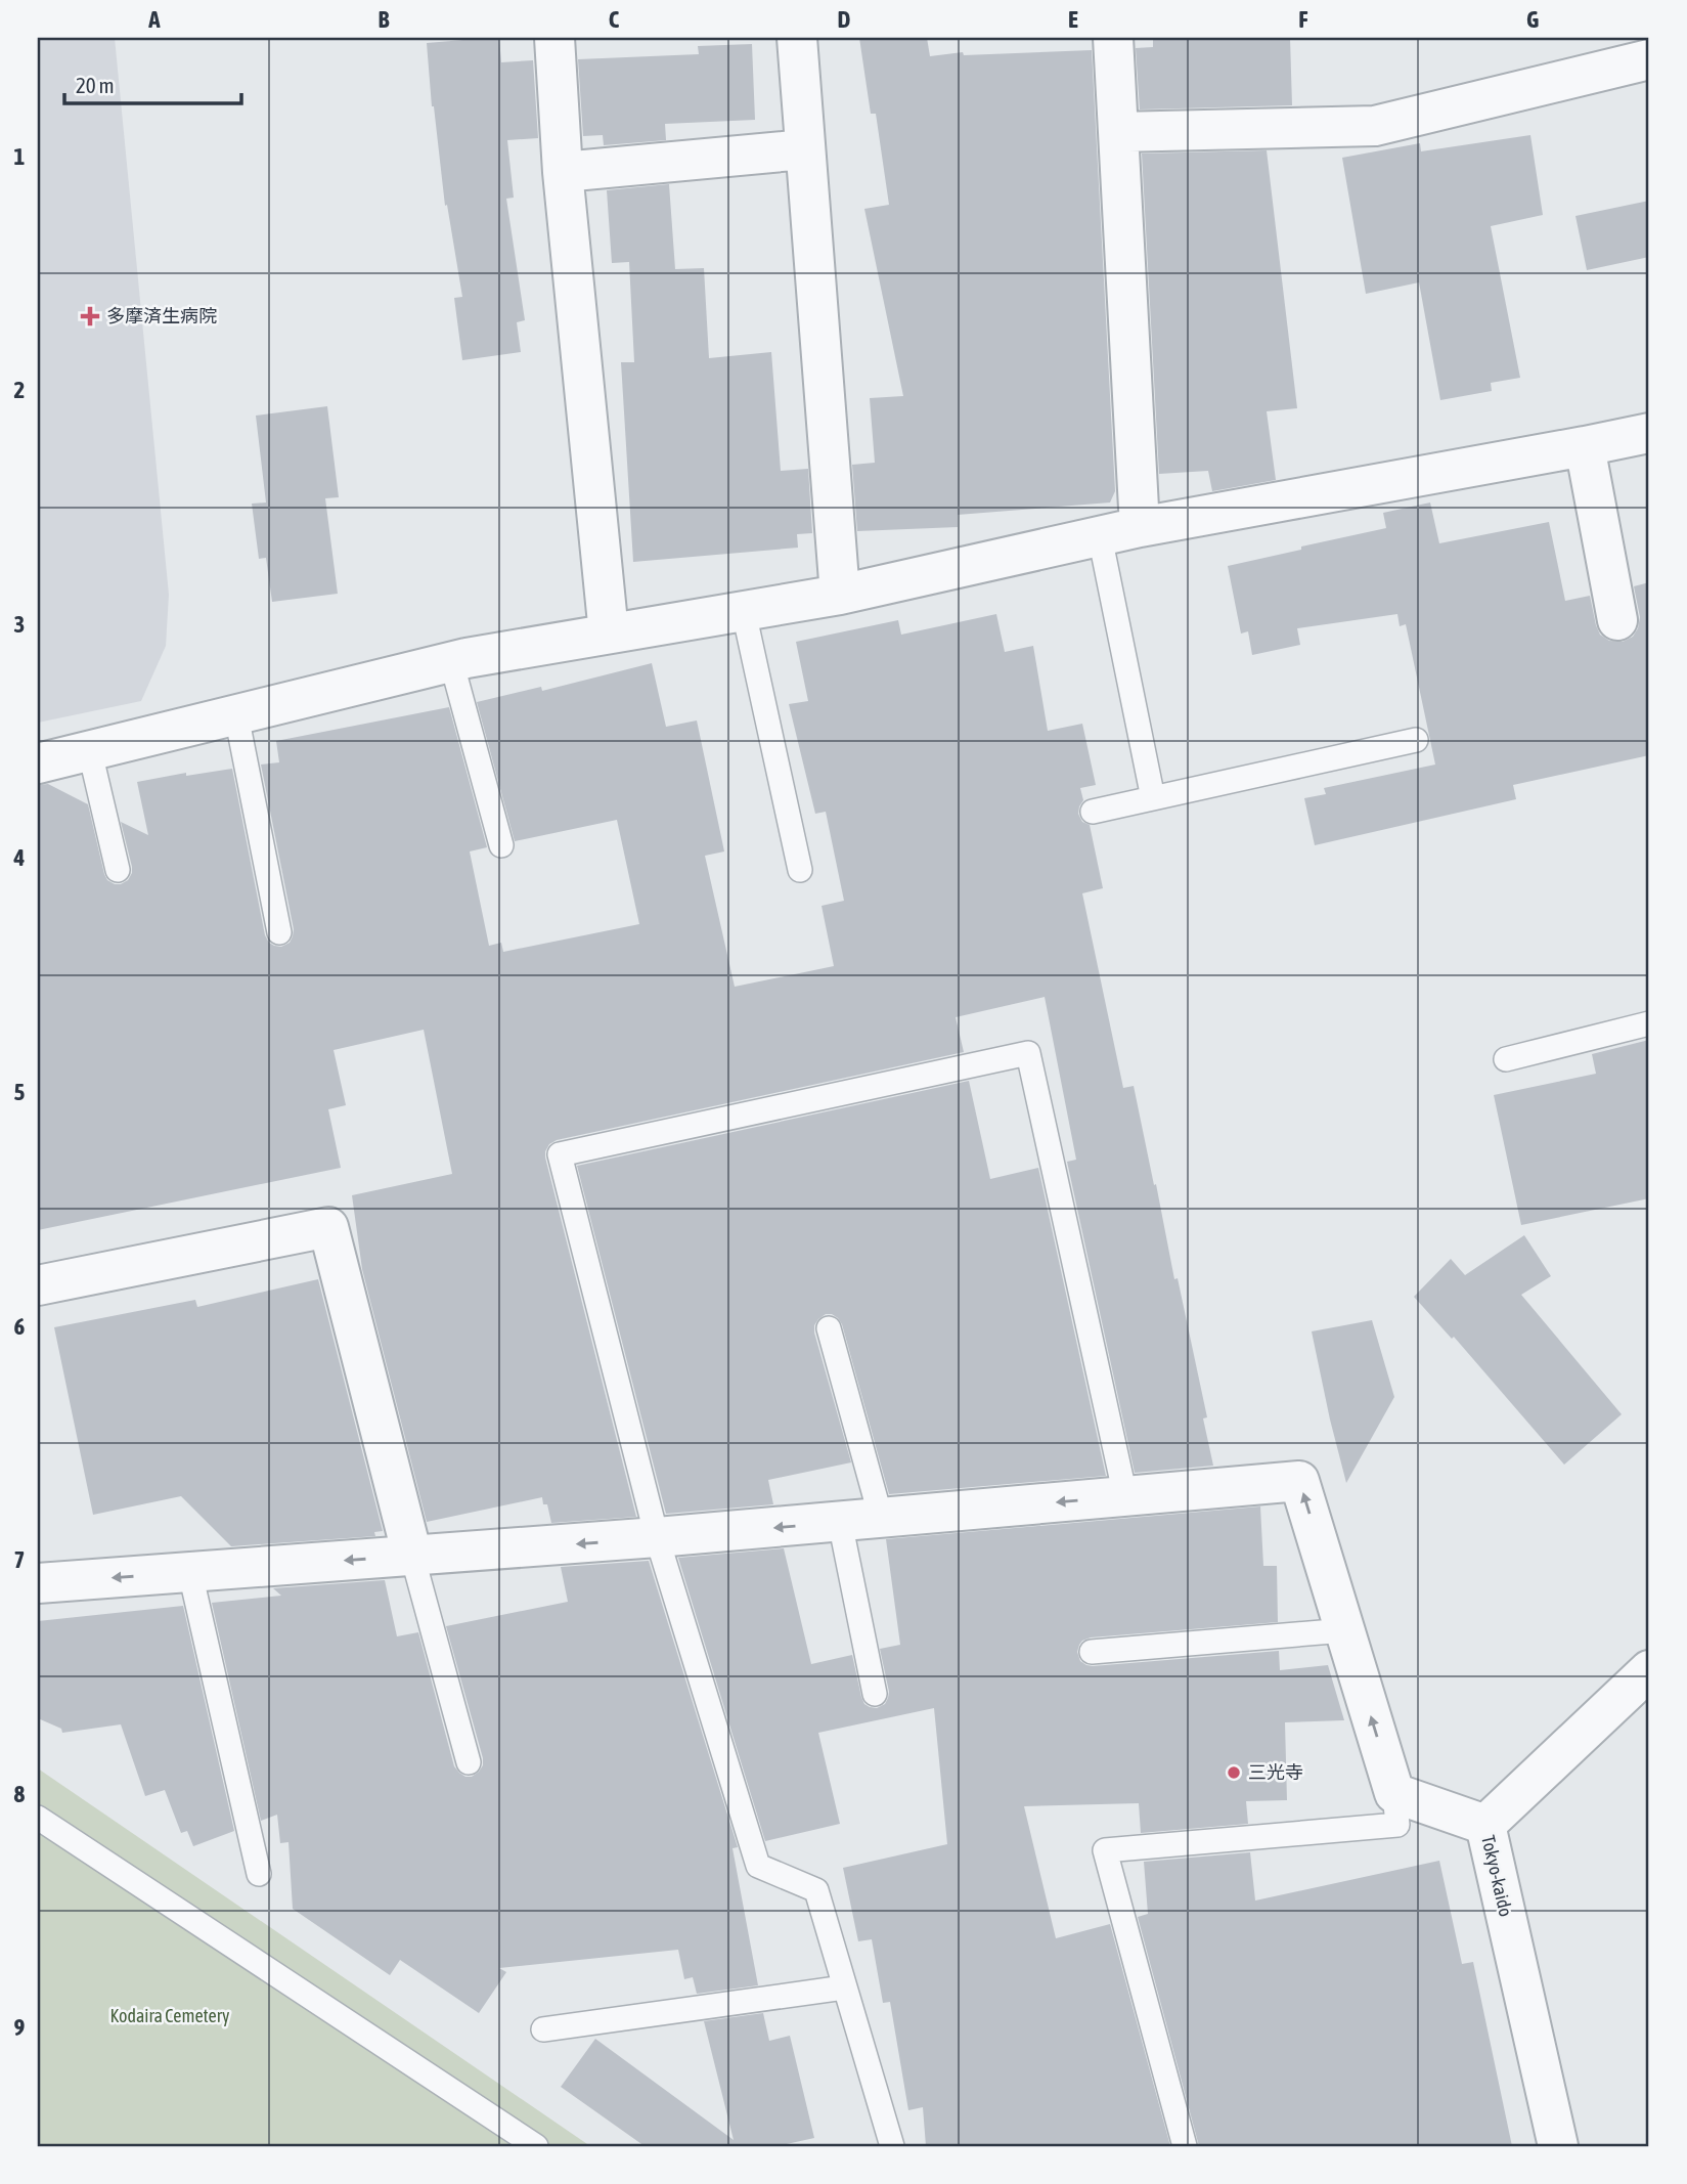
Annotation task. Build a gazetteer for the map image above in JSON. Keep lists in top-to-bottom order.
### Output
{
  "streets": {
    "street": ["Tokyo-kaido"]
  },
  "parks": ["Kodaira Cemetery"],
  "places": {
    "health": ["多摩済生病院"],
    "other": ["三光寺"]
  },
  "scale_bar": "20 m",
  "grid": {
    "columns": [
      "A",
      "B",
      "C",
      "D",
      "E",
      "F",
      "G"
    ],
    "rows": [
      "1",
      "2",
      "3",
      "4",
      "5",
      "6",
      "7",
      "8",
      "9"
    ]
  }
}
